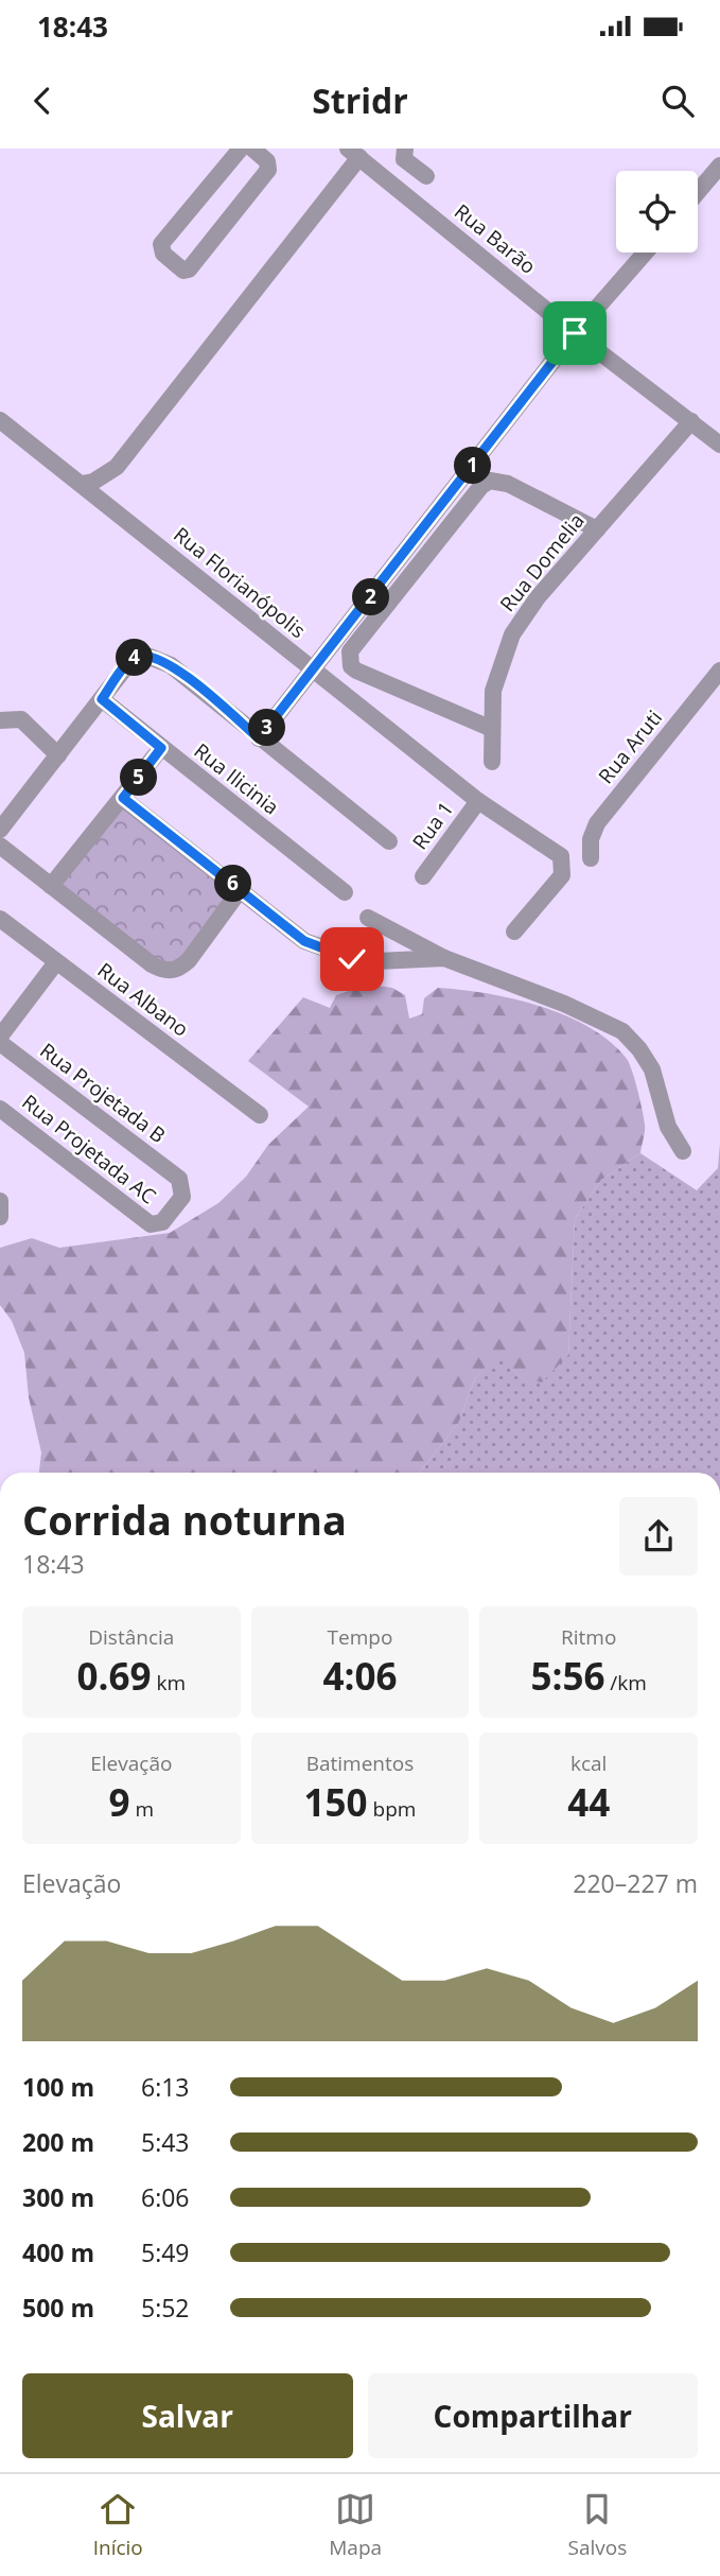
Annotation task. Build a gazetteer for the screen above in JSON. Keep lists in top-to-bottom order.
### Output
{
  "streets": {
    "street": [
      "Rua Barão",
      "Rua Domelia",
      "Rua Florianópolis",
      "Rua Aruti",
      "Rua Ilicinia",
      "Rua 1",
      "Rua Albano",
      "Rua Projetada B",
      "Rua Projetada AC"
    ]
  },
  "crossings": [
    ["Rua Barão", "Rua Domelia"],
    ["Rua Florianópolis", "Rua 1"],
    ["Rua Projetada B", "Rua Projetada AC"]
  ],
  "page": {
    "status": "18:43",
    "header": "Stridr",
    "pins": [
      "1",
      "2",
      "4",
      "3",
      "5",
      "6"
    ],
    "heading": ["Corrida noturna", "18:43"],
    "stats": [
      ["Distância", "0.69 km"],
      ["Tempo", "4:06"],
      ["Ritmo", "5:56 /km"],
      ["Elevação", "9 m"],
      ["Batimentos", "150 bpm"],
      ["kcal", "44"]
    ],
    "chart": ["Elevação", "220–227 m"],
    "list": [
      {
        "name": "100 m",
        "note": "6:13"
      },
      {
        "name": "200 m",
        "note": "5:43"
      },
      {
        "name": "300 m",
        "note": "6:06"
      },
      {
        "name": "400 m",
        "note": "5:49"
      },
      {
        "name": "500 m",
        "note": "5:52"
      }
    ],
    "buttons": ["Salvar", "Compartilhar"],
    "tabs": ["Início", "Mapa", "Salvos"]
  }
}
